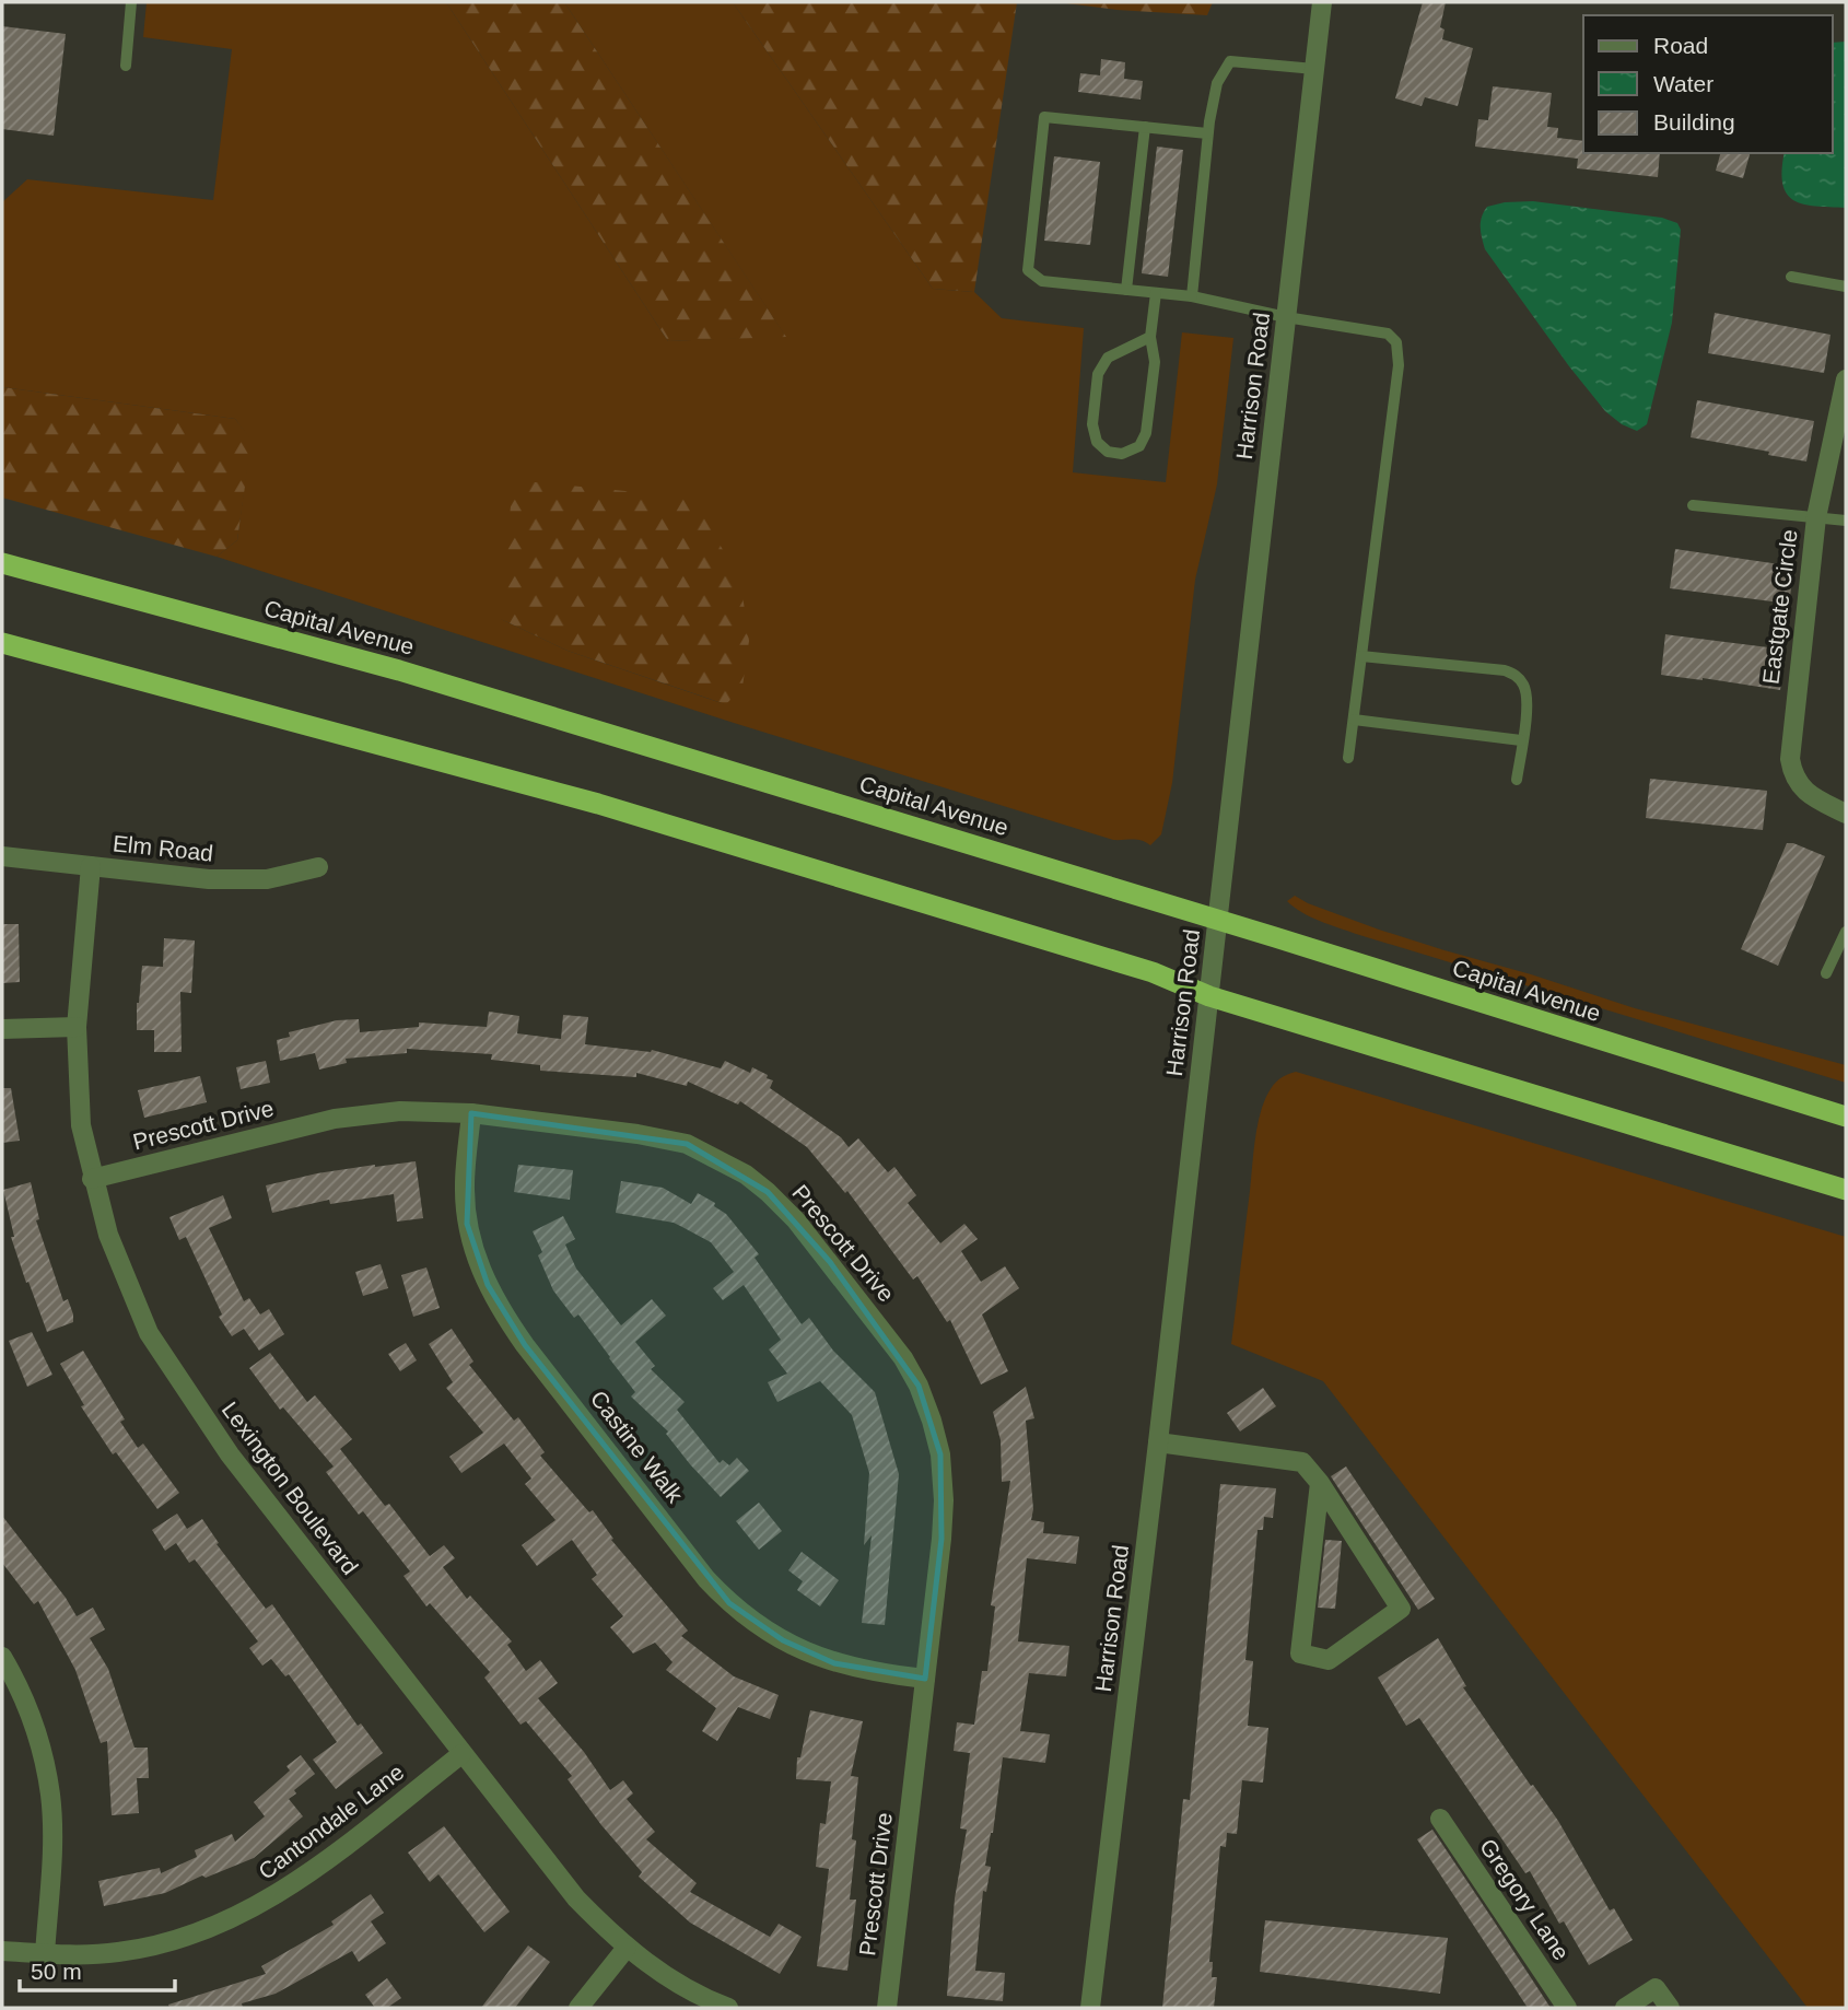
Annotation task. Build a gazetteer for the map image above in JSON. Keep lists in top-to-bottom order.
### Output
{
  "streets": {
    "highway": ["Capital Avenue"],
    "street": [
      "Harrison Road",
      "Eastgate Circle",
      "Elm Road",
      "Prescott Drive",
      "Castine Walk",
      "Lexington Boulevard",
      "Cantondale Lane",
      "Gregory Lane"
    ]
  },
  "crossings": [
    ["Harrison Road", "Capital Avenue"],
    ["Elm Road", "Lexington Boulevard"],
    ["Prescott Drive", "Castine Walk"],
    ["Prescott Drive", "Lexington Boulevard"],
    ["Lexington Boulevard", "Cantondale Lane"]
  ],
  "legend": ["Road", "Water", "Building"],
  "scale_bar": "50 m"
}
